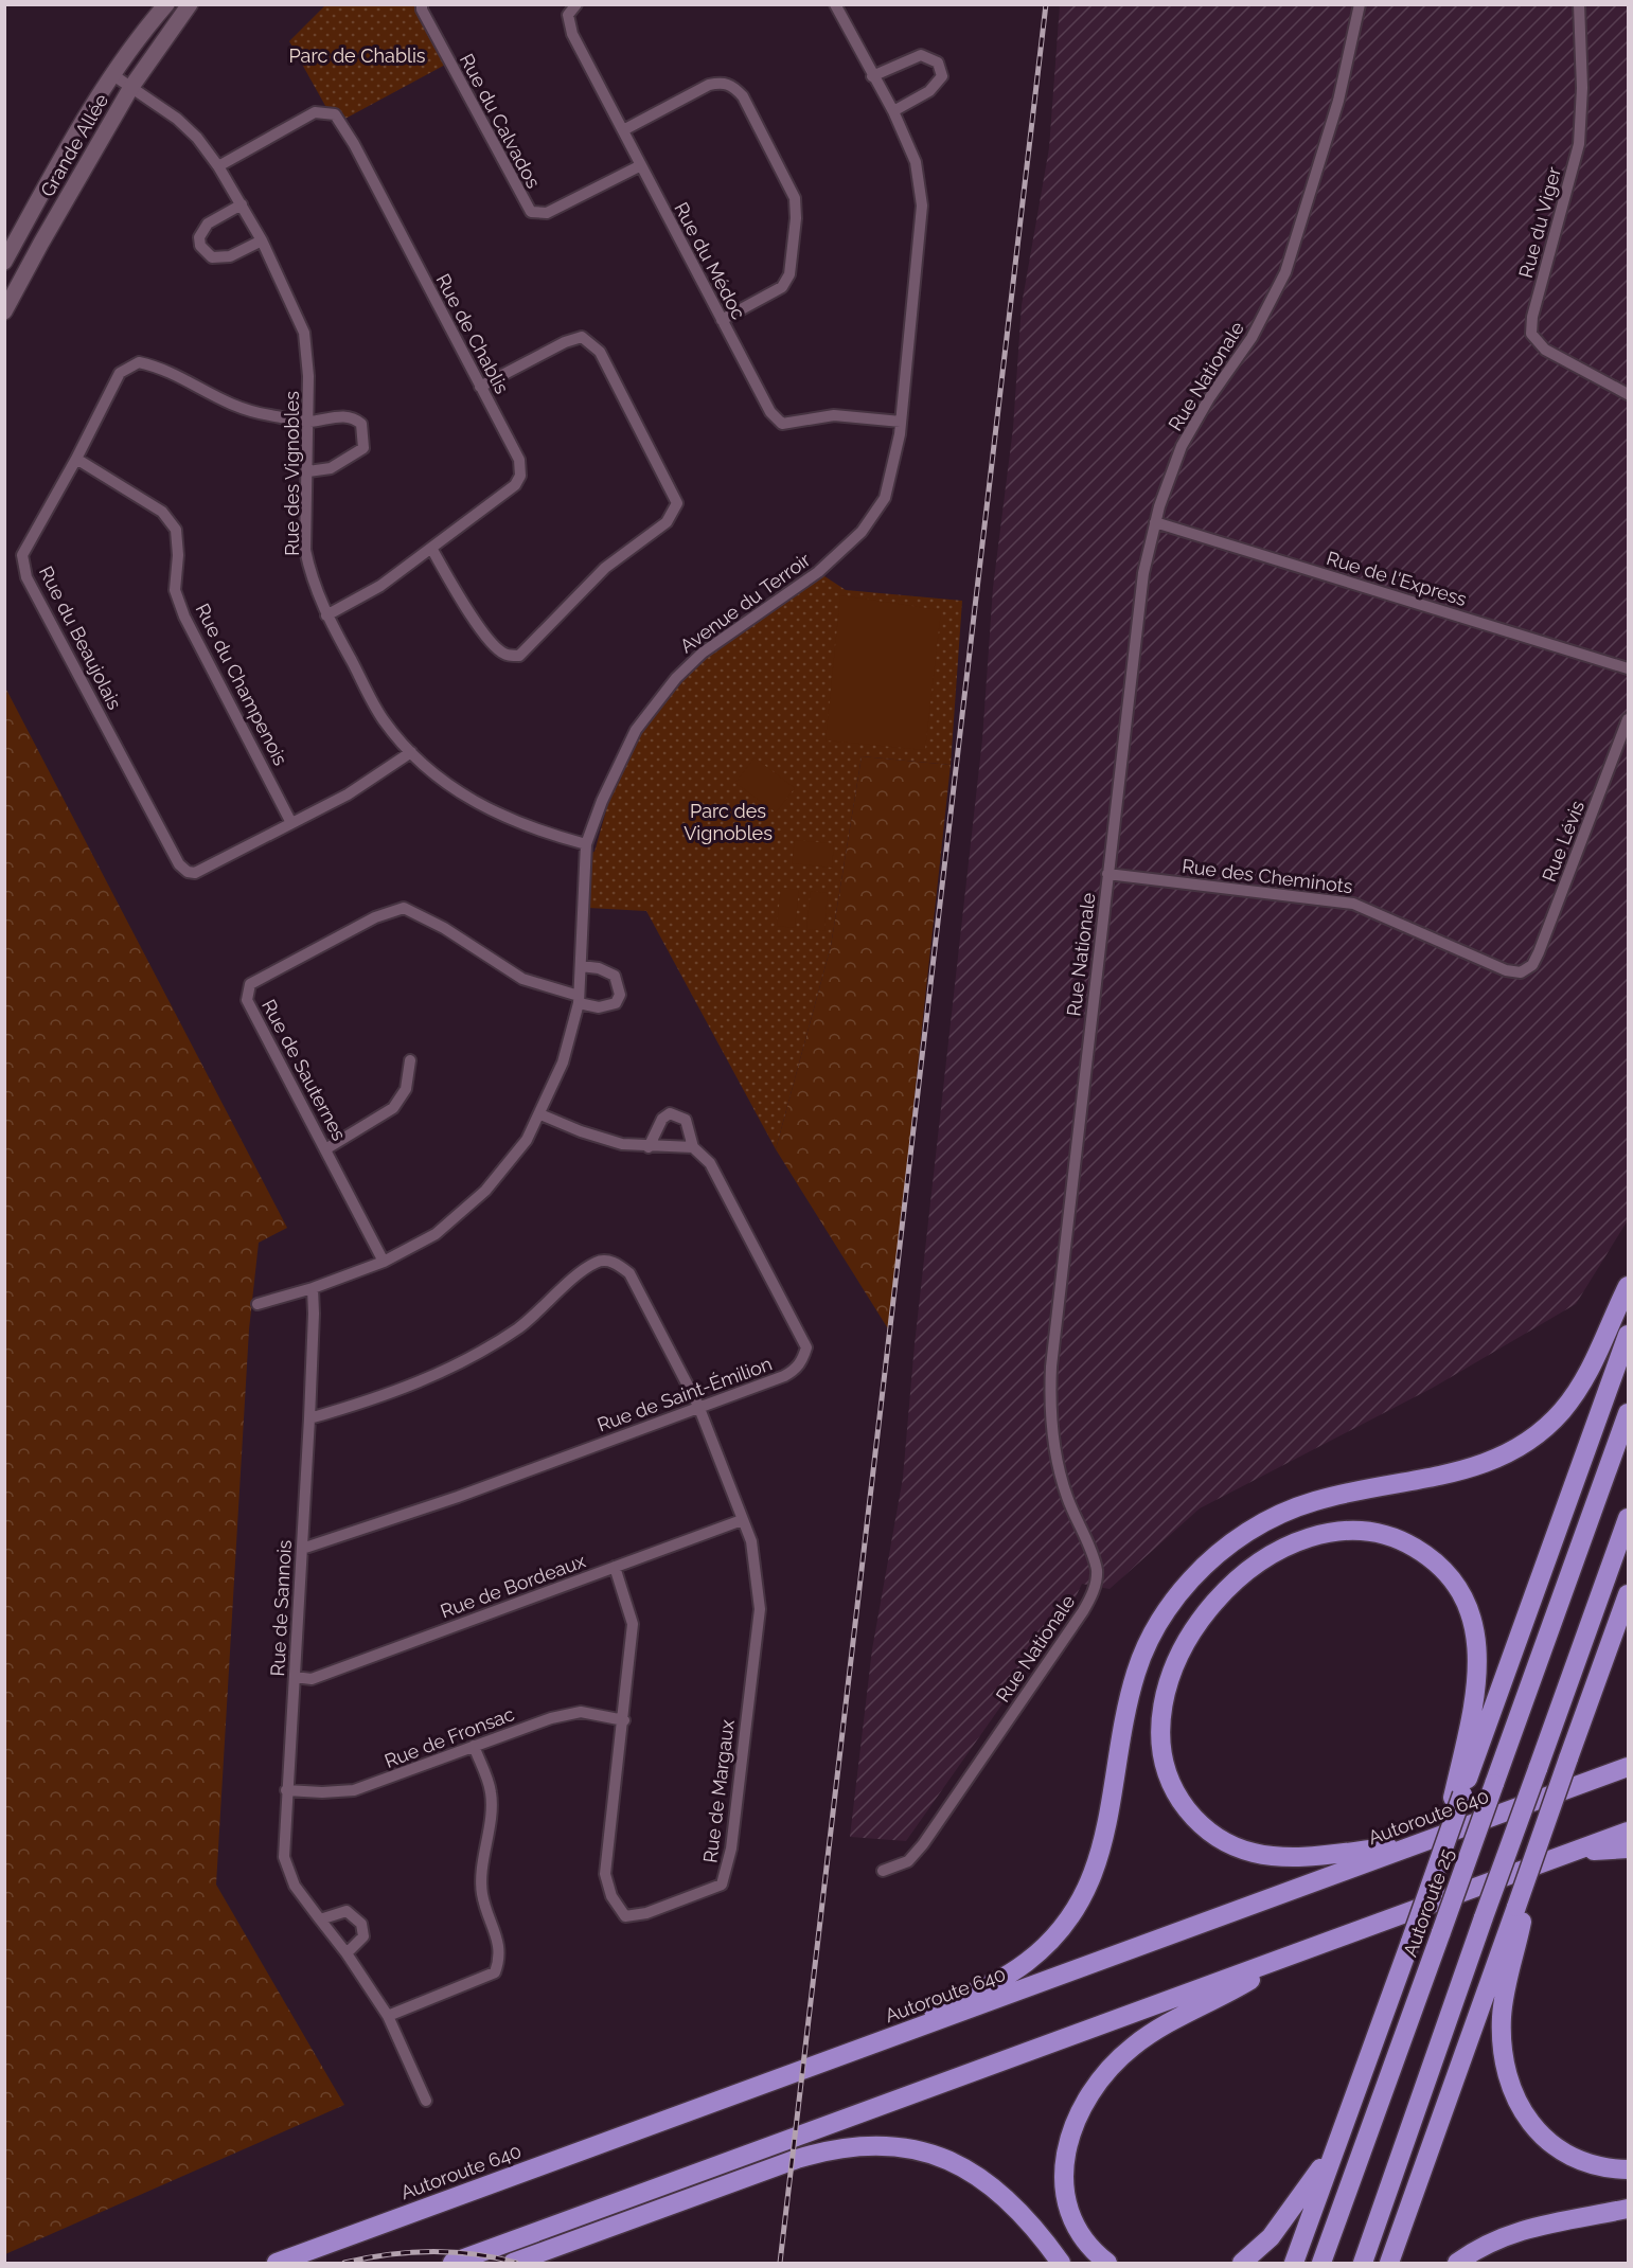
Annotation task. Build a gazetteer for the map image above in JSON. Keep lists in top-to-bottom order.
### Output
{
  "streets": {
    "highway": ["Autoroute 640", "Autoroute 25"],
    "street": [
      "Rue du Calvados",
      "Grande Allée",
      "Rue du Viger",
      "Rue du Médoc",
      "Rue de Chablis",
      "Rue Nationale",
      "Rue des Vignobles",
      "Rue de l'Express",
      "Avenue du Terroir",
      "Rue du Beaujolais",
      "Rue du Champenois",
      "Rue Lévis",
      "Rue des Cheminots",
      "Rue de Sauternes",
      "Rue de Saint-Émilion",
      "Rue de Bordeaux",
      "Rue de Sannois",
      "Rue de Fronsac",
      "Rue de Margaux"
    ]
  },
  "crossings": [
    ["Rue du Calvados", "Rue du Médoc"],
    ["Grande Allée", "Rue des Vignobles"],
    ["Rue du Médoc", "Avenue du Terroir"],
    ["Rue de Chablis", "Rue des Vignobles"],
    ["Rue Nationale", "Rue de l'Express"],
    ["Rue Nationale", "Rue des Cheminots"],
    ["Rue des Vignobles", "Avenue du Terroir"],
    ["Rue des Vignobles", "Rue du Beaujolais"],
    ["Avenue du Terroir", "Rue de Sauternes"],
    ["Avenue du Terroir", "Rue de Sannois"],
    ["Rue du Beaujolais", "Rue du Champenois"],
    ["Rue Lévis", "Rue des Cheminots"],
    ["Rue de Saint-Émilion", "Rue de Sannois"],
    ["Rue de Saint-Émilion", "Rue de Margaux"],
    ["Rue de Bordeaux", "Rue de Sannois"],
    ["Rue de Bordeaux", "Rue de Margaux"],
    ["Rue de Sannois", "Rue de Fronsac"],
    ["Rue de Sannois", "Rue de Margaux"],
    ["Rue de Fronsac", "Rue de Margaux"]
  ],
  "parks": ["Parc de Chablis", "Parc des Vignobles"]
}
